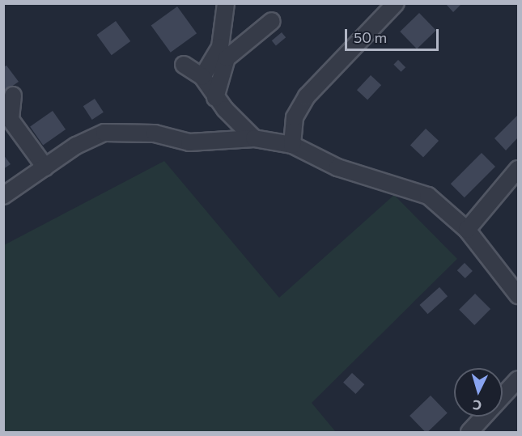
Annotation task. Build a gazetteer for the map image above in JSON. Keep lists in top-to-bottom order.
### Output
{
  "scale_bar": "50 m",
  "north": "bottom"
}
